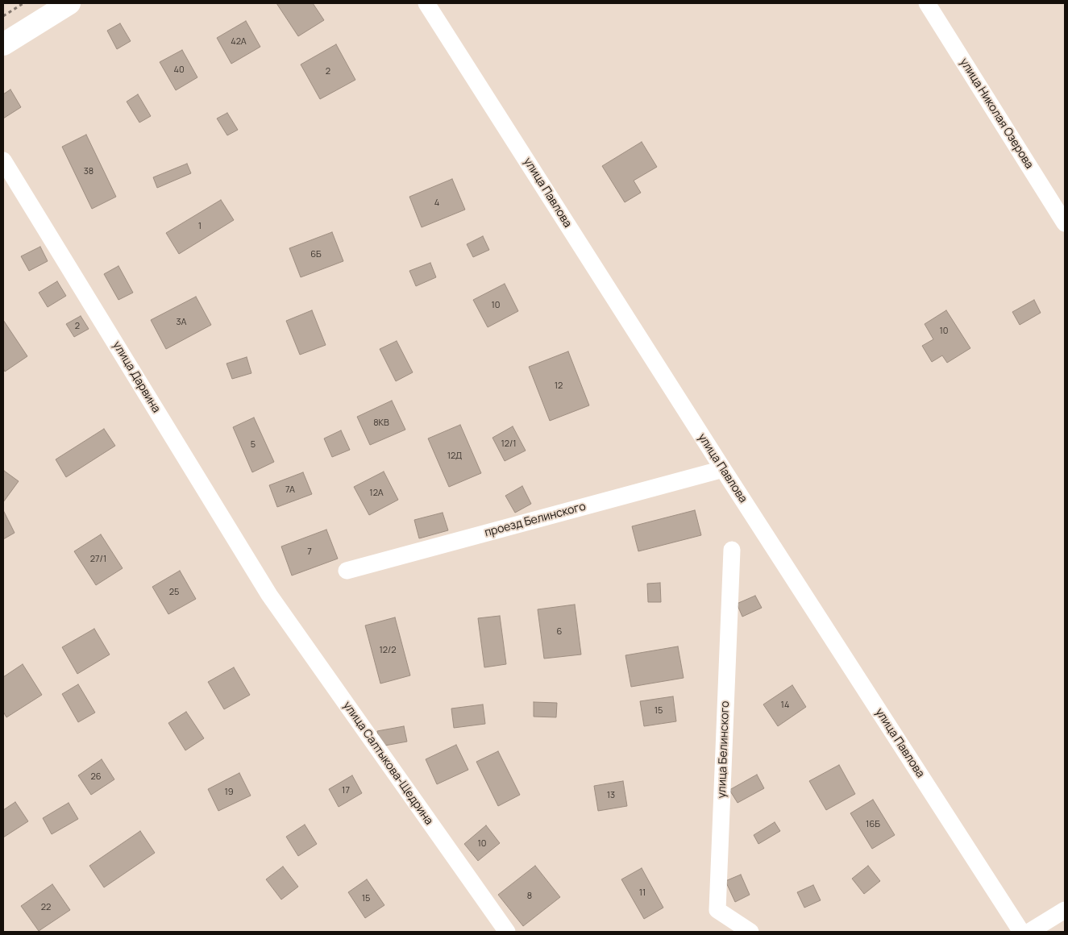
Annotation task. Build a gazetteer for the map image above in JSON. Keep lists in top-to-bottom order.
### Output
{
  "streets": {
    "street": [
      "улица Николая Озерова",
      "улица Павлова",
      "улица Дарвина",
      "проезд Белинского",
      "улица Белинского",
      "улица Салтыкова-Щедрина"
    ]
  },
  "crossings": [
    ["улица Павлова", "проезд Белинского"],
    ["улица Дарвина", "улица Салтыкова-Щедрина"]
  ],
  "house_numbers": [
    "42А",
    "40",
    "2",
    "38",
    "4",
    "1",
    "6Б",
    "10",
    "3А",
    "2",
    "10",
    "12",
    "8КВ",
    "12/1",
    "5",
    "12Д",
    "7А",
    "12А",
    "7",
    "27/1",
    "25",
    "6",
    "12/2",
    "14",
    "15",
    "26",
    "17",
    "19",
    "13",
    "16Б",
    "10",
    "11",
    "8",
    "15",
    "22"
  ]
}
